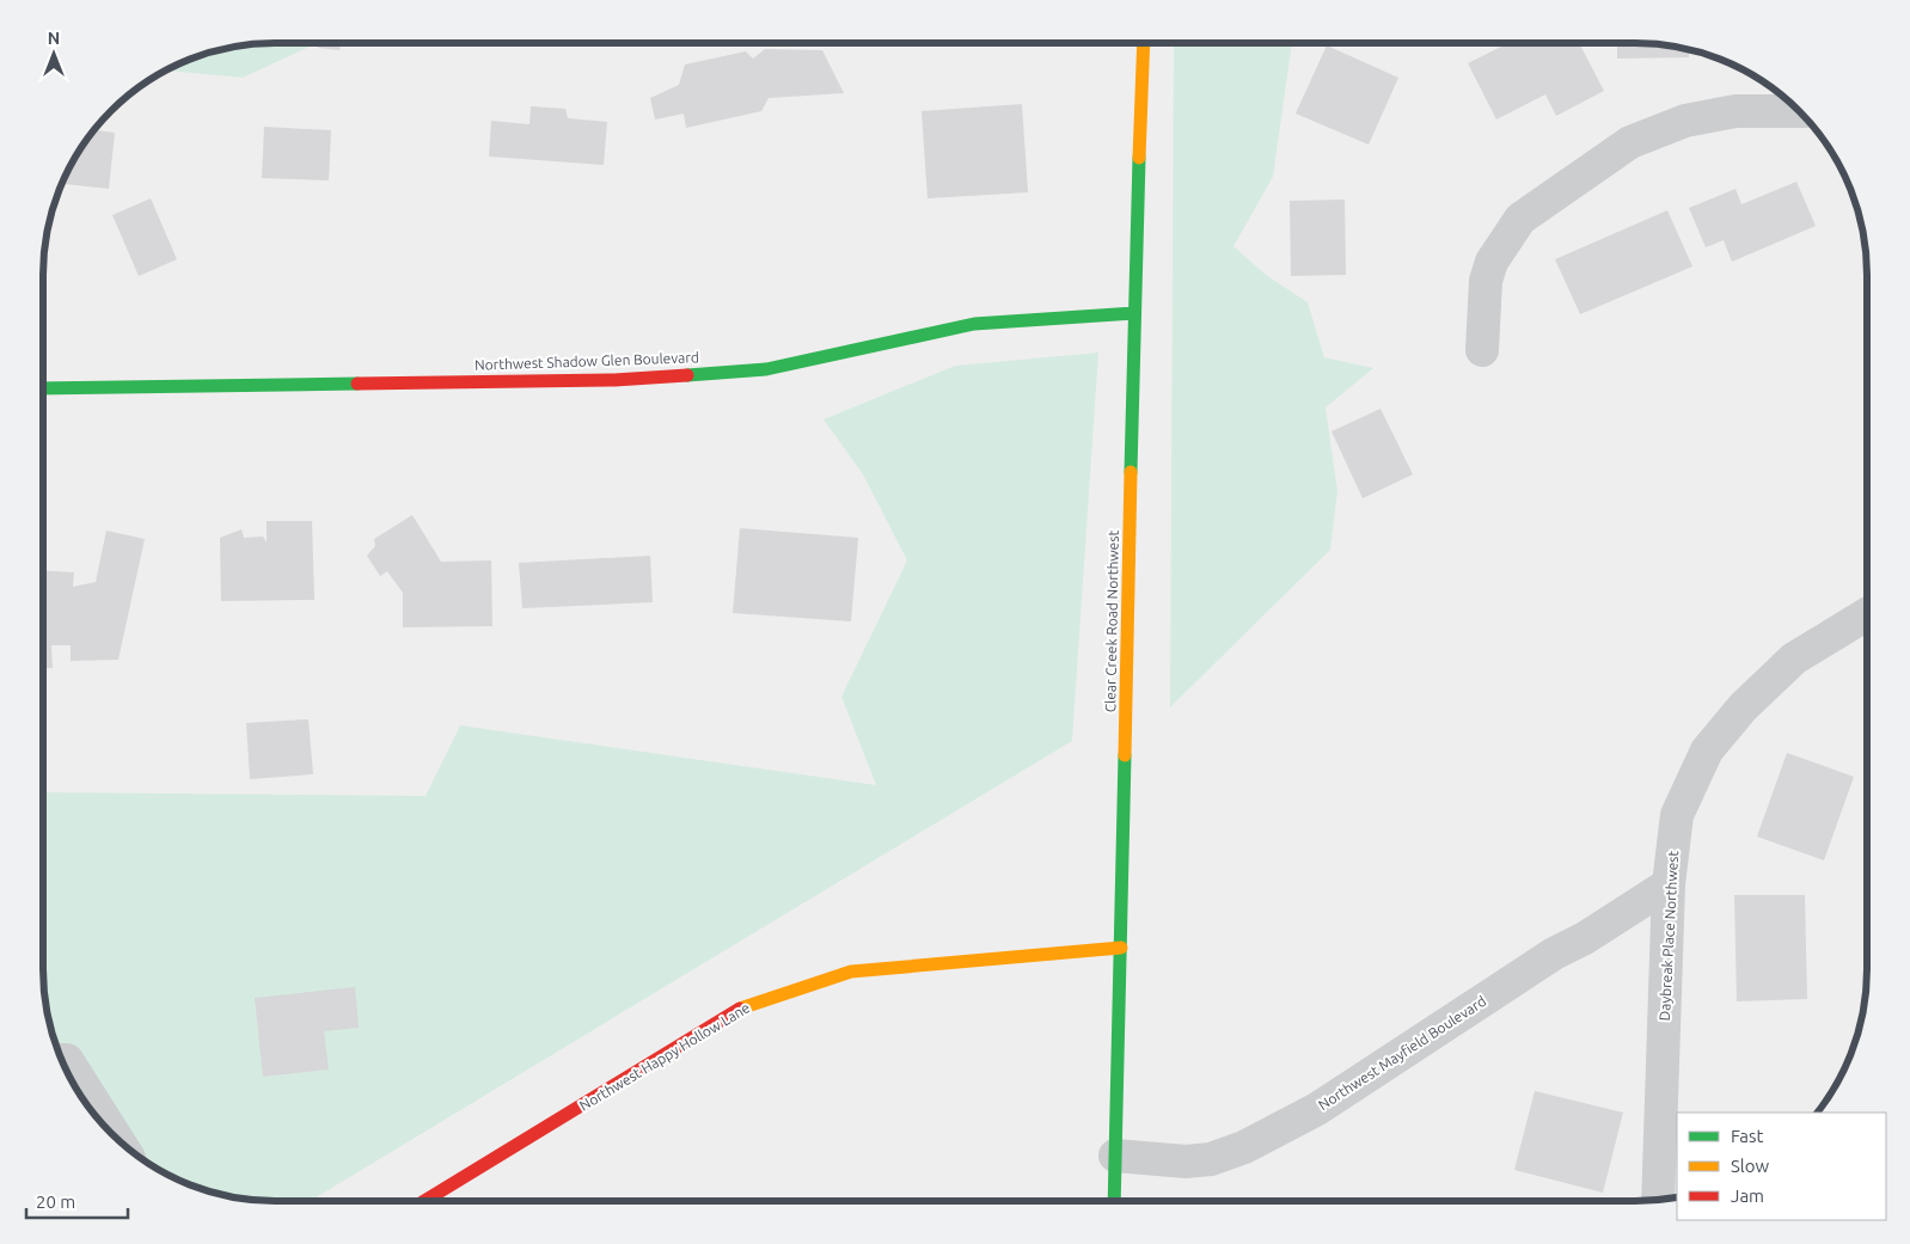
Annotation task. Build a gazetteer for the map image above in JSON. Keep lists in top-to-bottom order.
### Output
{
  "streets": {
    "street": [
      "Northwest Shadow Glen Boulevard",
      "Clear Creek Road Northwest",
      "Daybreak Place Northwest",
      "Northwest Mayfield Boulevard",
      "Northwest Happy Hollow Lane"
    ]
  },
  "crossings": [
    ["Northwest Shadow Glen Boulevard", "Clear Creek Road Northwest"],
    ["Clear Creek Road Northwest", "Northwest Mayfield Boulevard"],
    ["Clear Creek Road Northwest", "Northwest Happy Hollow Lane"],
    ["Daybreak Place Northwest", "Northwest Mayfield Boulevard"]
  ],
  "legend": ["Fast", "Slow", "Jam"],
  "scale_bar": "20 m",
  "north": "top"
}
